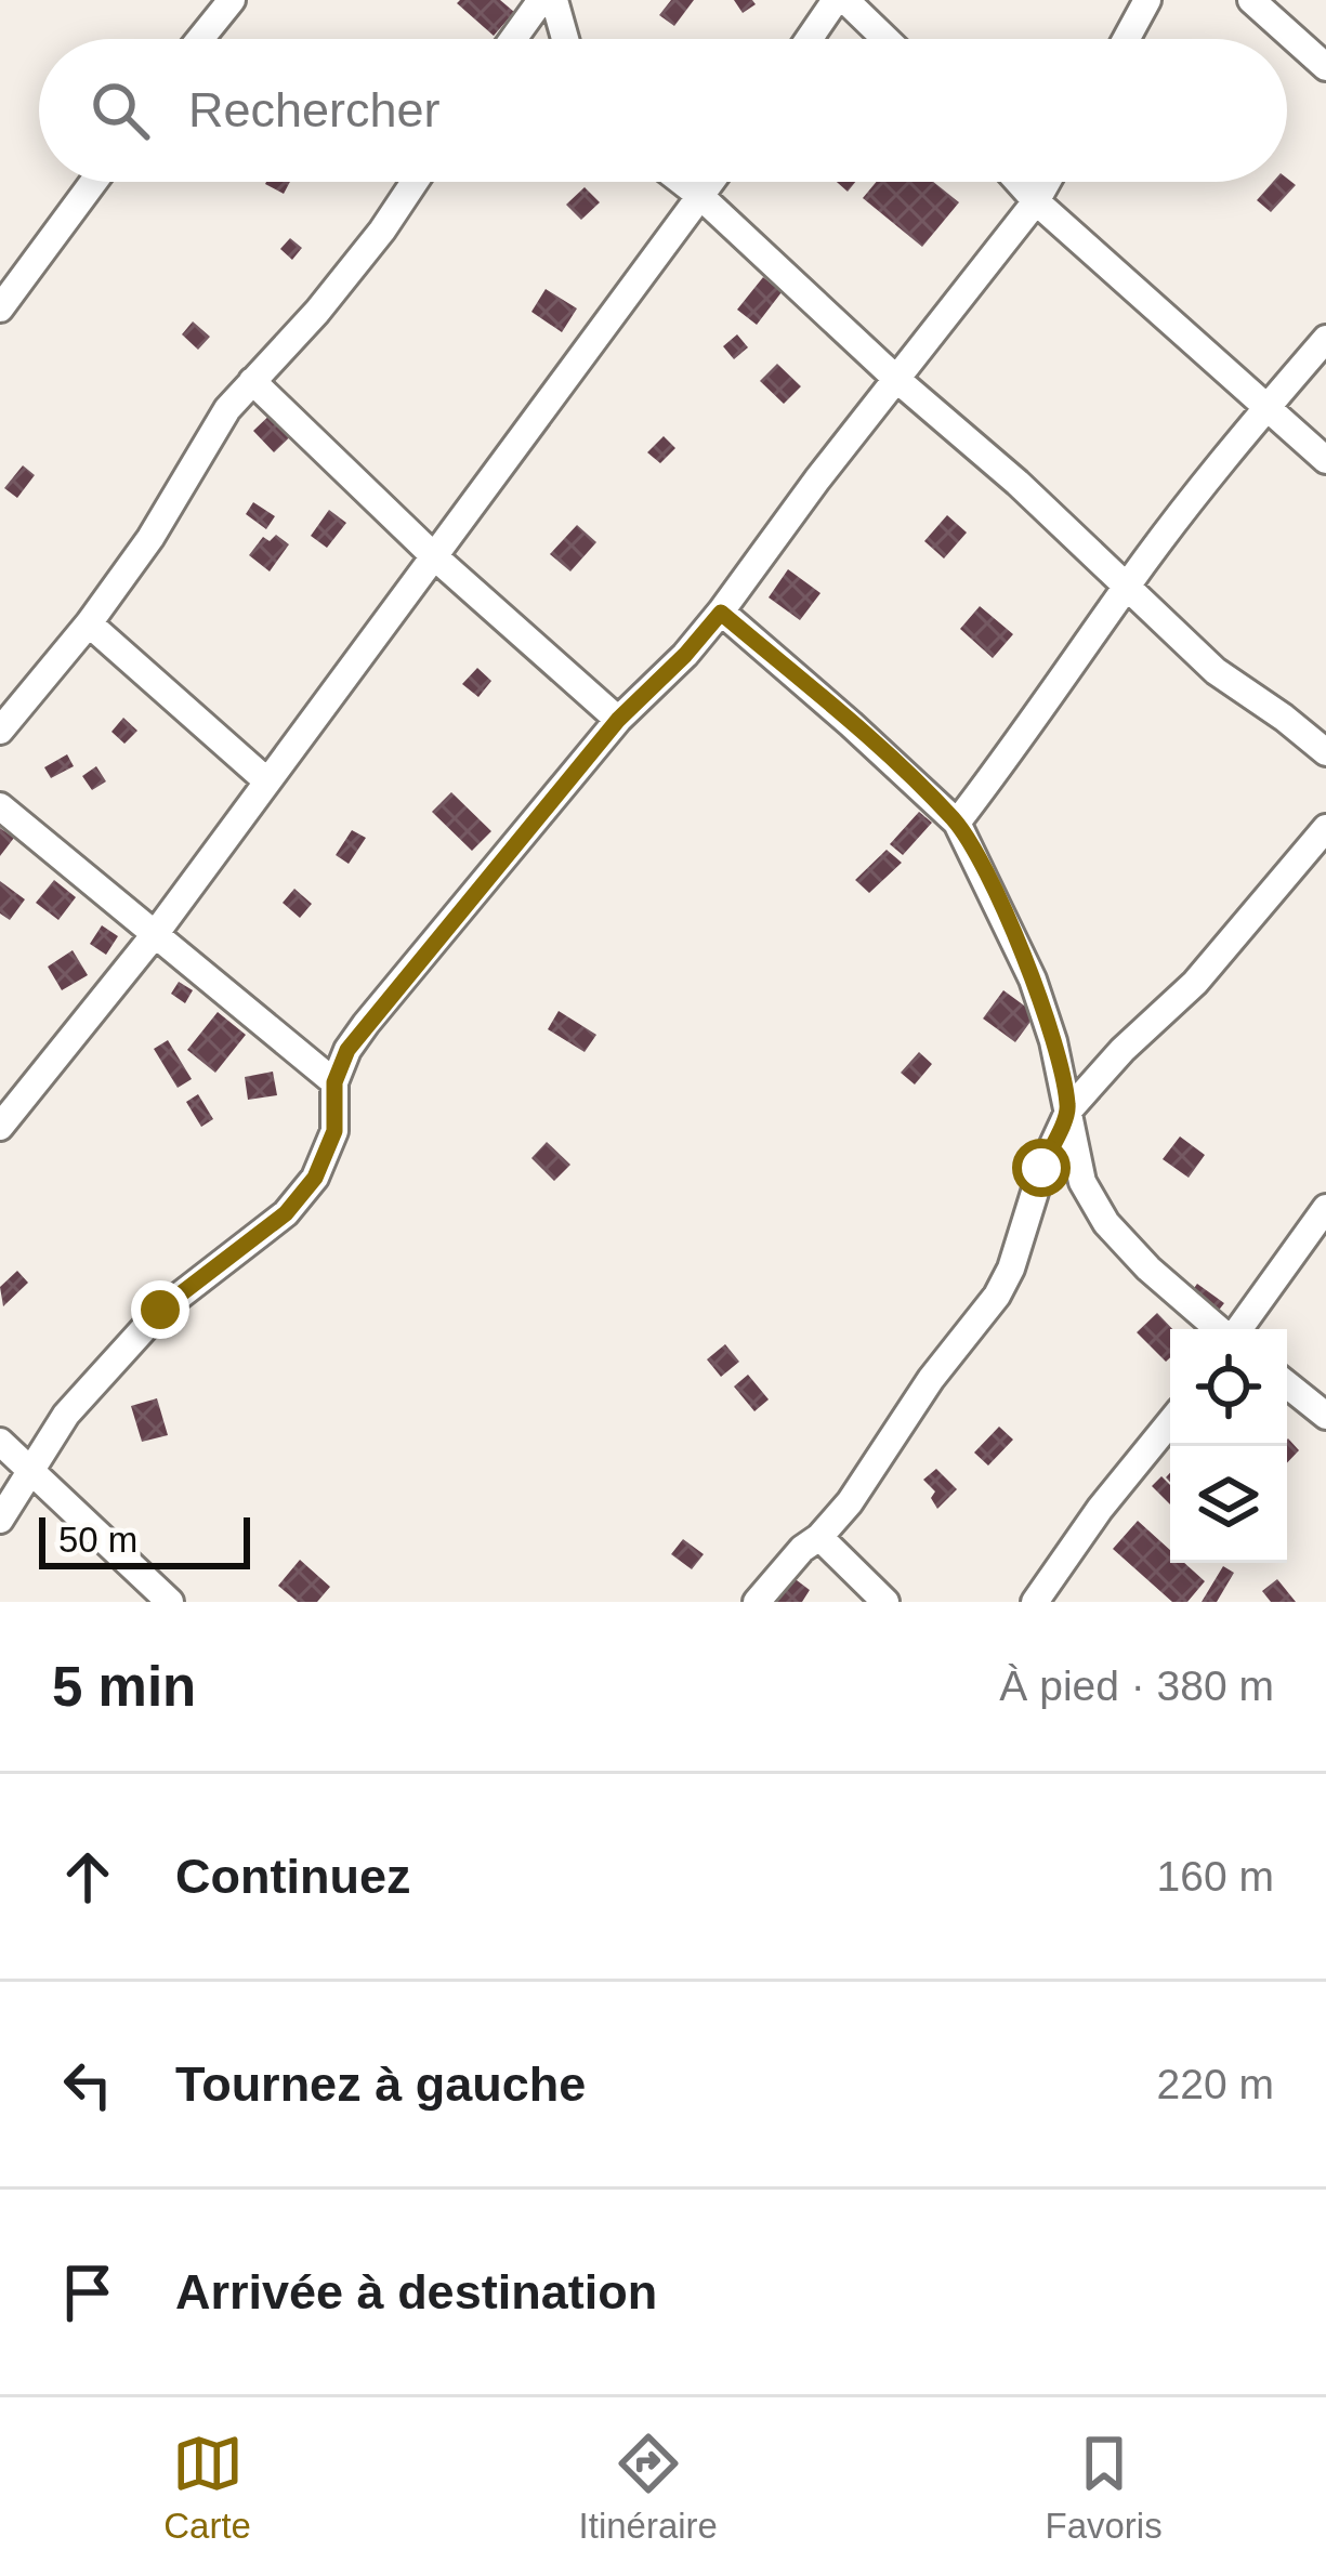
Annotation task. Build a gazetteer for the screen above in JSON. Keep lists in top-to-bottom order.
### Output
{
  "scale_bar": "50 m",
  "page": {
    "search": "Rechercher",
    "scale": "50 m",
    "heading": ["5 min", "À pied · 380 m"],
    "list": [
      ["Continuez", "160 m"],
      ["Tournez à gauche", "220 m"],
      "Arrivée à destination"
    ],
    "nav": ["Carte", "Itinéraire", "Favoris"]
  }
}
